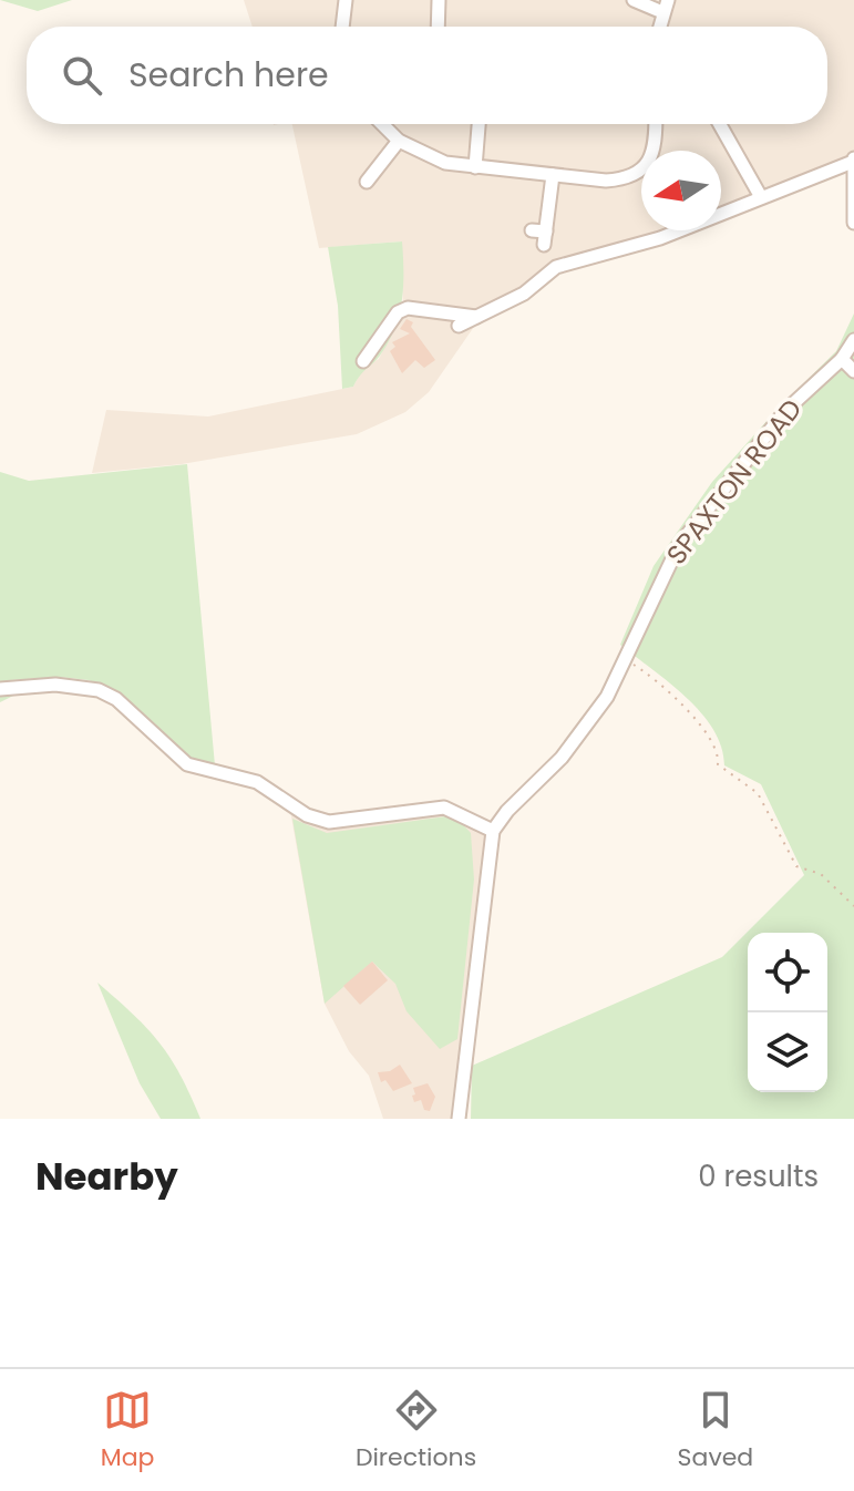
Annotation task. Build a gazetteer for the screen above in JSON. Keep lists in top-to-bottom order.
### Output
{
  "streets": {
    "street": ["SPAXTON ROAD"]
  },
  "north": "left",
  "page": {
    "search": "Search here",
    "heading": ["Nearby", "0 results"],
    "nav": ["Map", "Directions", "Saved"]
  }
}
